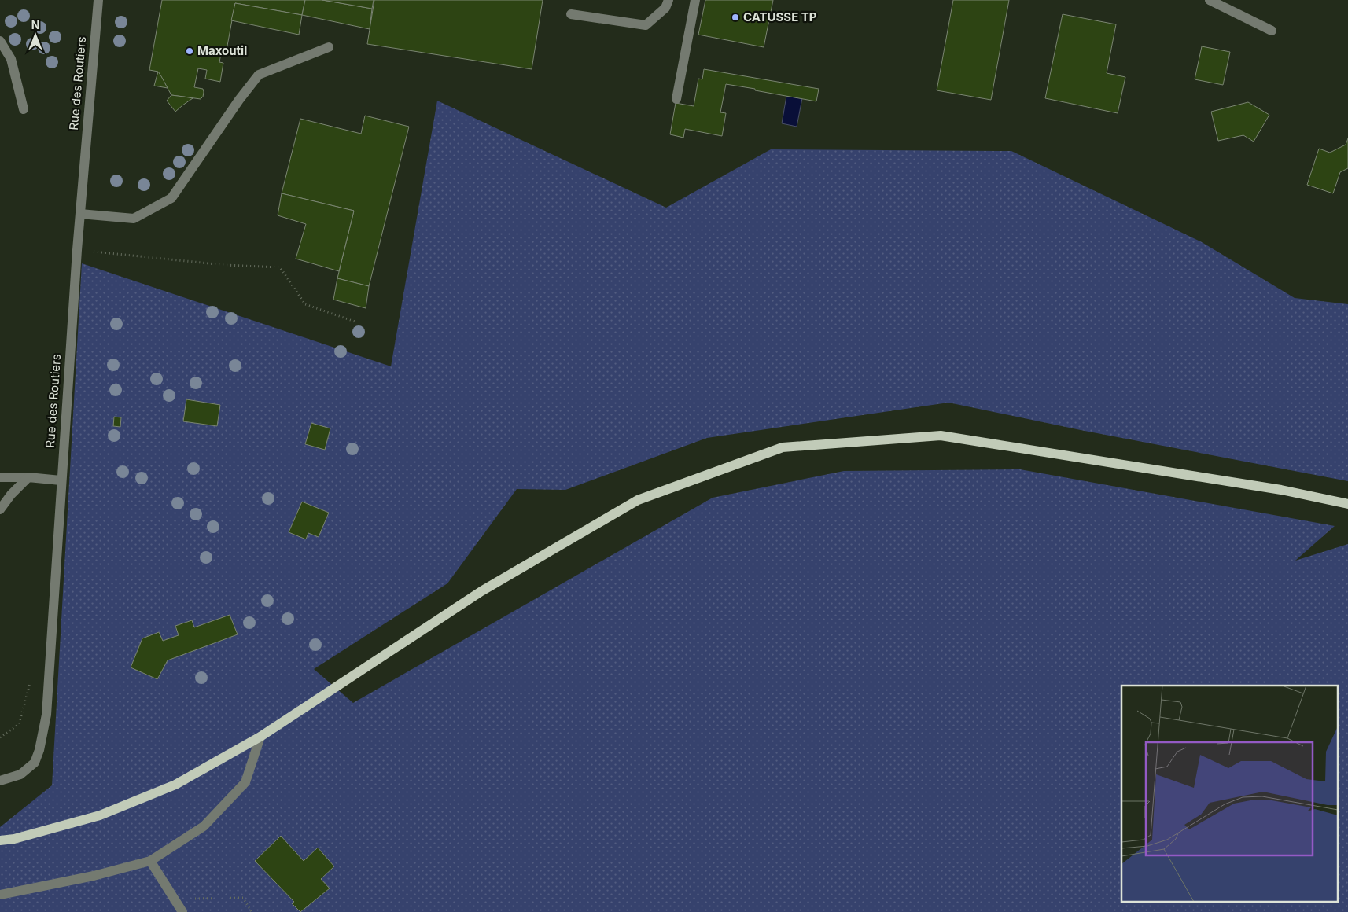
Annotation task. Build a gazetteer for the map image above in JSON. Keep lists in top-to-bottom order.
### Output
{
  "streets": {
    "street": ["Rue des Routiers"]
  },
  "places": ["CATUSSE TP", "Maxoutil"],
  "north": "top"
}
